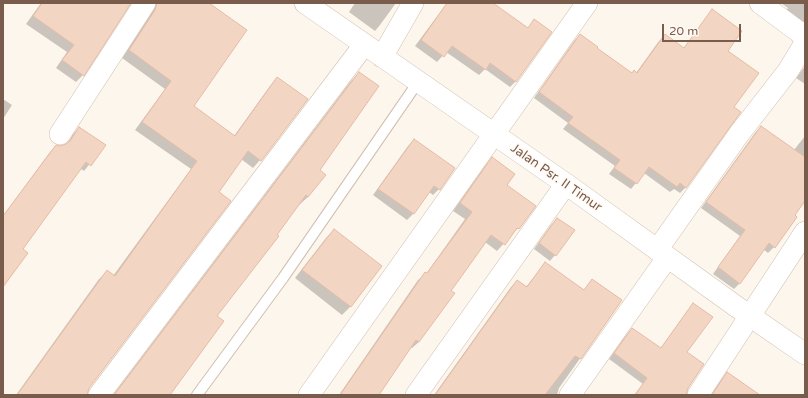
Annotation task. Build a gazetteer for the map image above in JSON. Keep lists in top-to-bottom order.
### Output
{
  "streets": {
    "street": ["Jalan Psr. II Timur"]
  },
  "scale_bar": "20 m"
}
